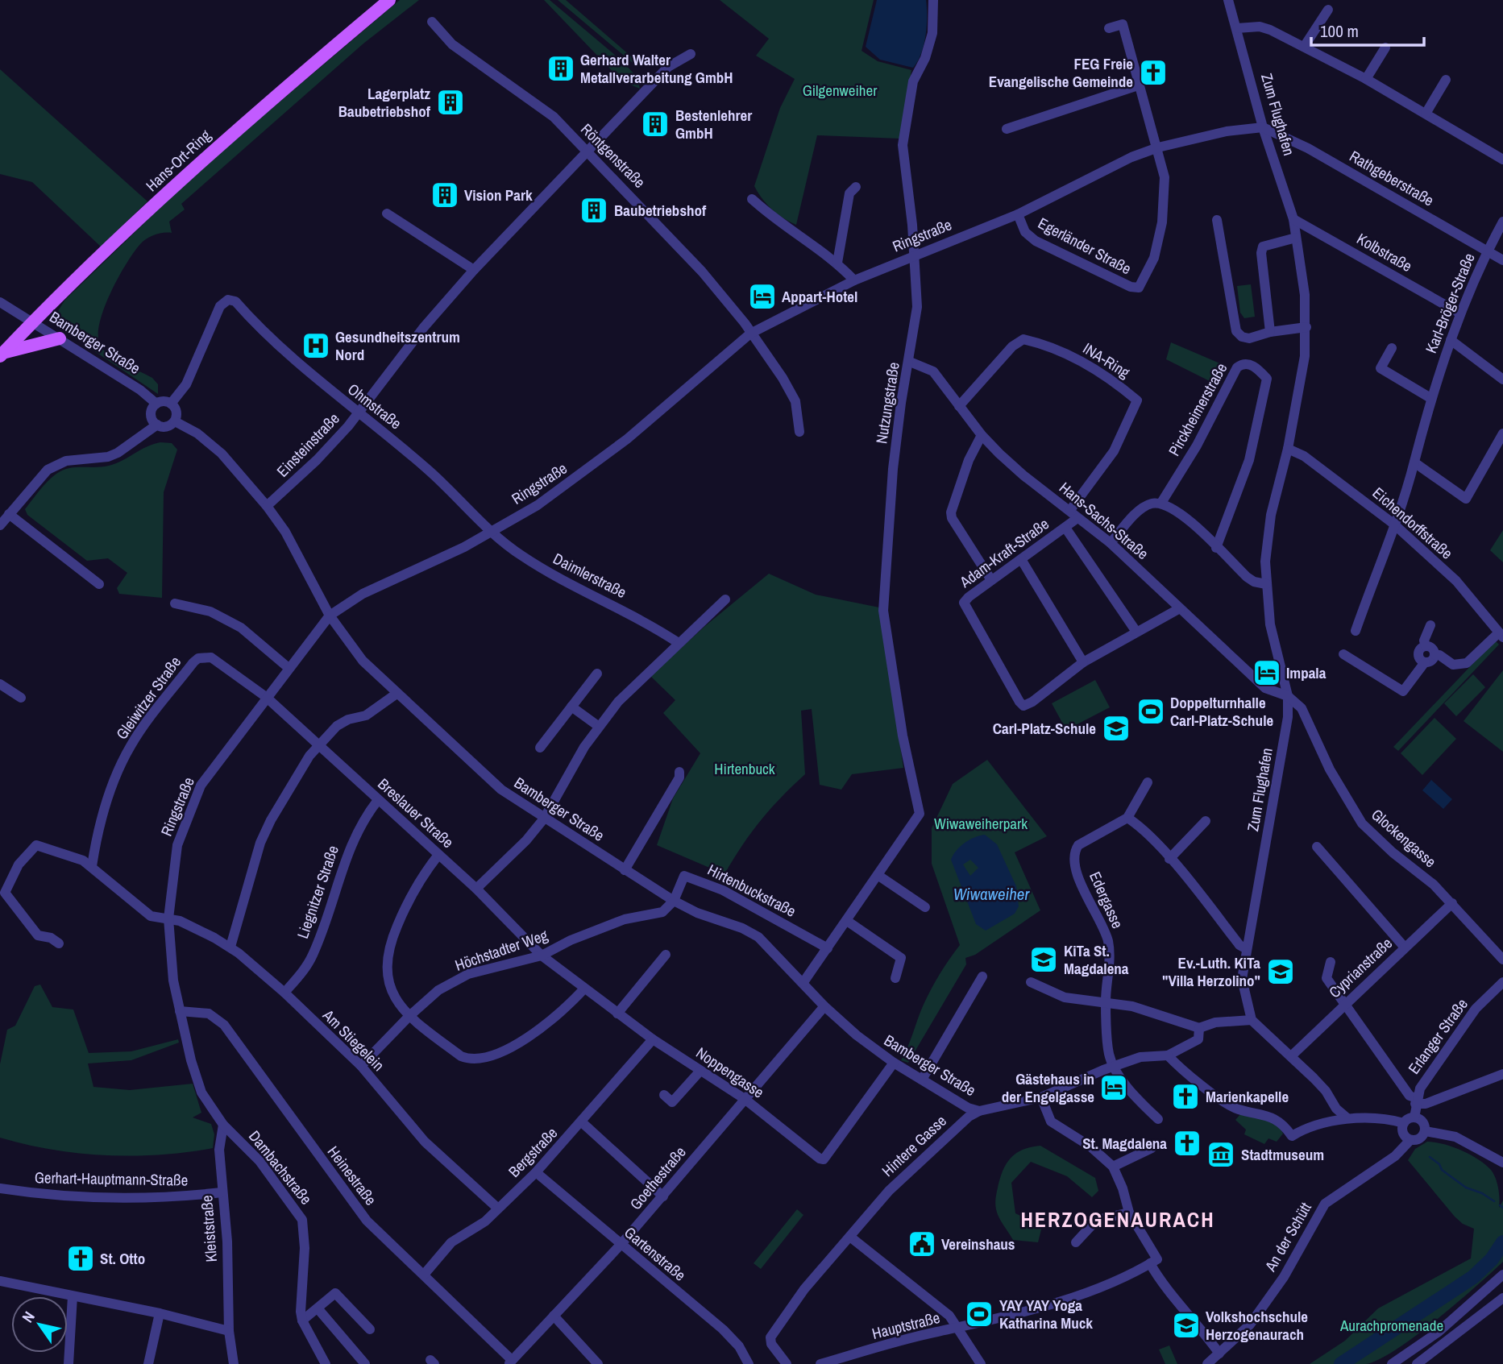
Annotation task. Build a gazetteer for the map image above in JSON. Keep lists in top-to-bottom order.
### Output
{
  "streets": {
    "main road": ["Hans-Ort-Ring"],
    "street": [
      "Zum Flughafen",
      "Röntgenstraße",
      "Rathgeberstraße",
      "Ringstraße",
      "Egerländer Straße",
      "Kolbstraße",
      "Karl-Bröger-Straße",
      "Bamberger Straße",
      "INA-Ring",
      "Nutzungstraße",
      "Ohmstraße",
      "Pirckheimerstraße",
      "Einsteinstraße",
      "Hans-Sachs-Straße",
      "Eichendorffstraße",
      "Adam-Kraft-Straße",
      "Daimlerstraße",
      "Gleiwitzer Straße",
      "Breslauer Straße",
      "Glockengasse",
      "Hirtenbuckstraße",
      "Liegnitzer Straße",
      "Edergasse",
      "Höchstadter Weg",
      "Cyprianstraße",
      "Erlanger Straße",
      "Am Stiegelein",
      "Noppengasse",
      "Hintere Gasse",
      "Bergstraße",
      "Dambachstraße",
      "Heinestraße",
      "Goethestraße",
      "Gerhart-Hauptmann-Straße",
      "Kleiststraße",
      "An der Schütt",
      "Gartenstraße",
      "Hauptstraße"
    ]
  },
  "crossings": [
    ["Zum Flughafen", "Rathgeberstraße"],
    ["Zum Flughafen", "Ringstraße"],
    ["Zum Flughafen", "Kolbstraße"],
    ["Zum Flughafen", "Hans-Sachs-Straße"],
    ["Zum Flughafen", "Eichendorffstraße"],
    ["Zum Flughafen", "Glockengasse"],
    ["Röntgenstraße", "Ringstraße"],
    ["Röntgenstraße", "Einsteinstraße"],
    ["Hans-Ort-Ring", "Bamberger Straße"],
    ["Rathgeberstraße", "Ringstraße"],
    ["Rathgeberstraße", "Karl-Bröger-Straße"],
    ["Ringstraße", "Egerländer Straße"],
    ["Ringstraße", "Bamberger Straße"],
    ["Ringstraße", "Nutzungstraße"],
    ["Ringstraße", "Ohmstraße"],
    ["Ringstraße", "Daimlerstraße"],
    ["Ringstraße", "Gleiwitzer Straße"],
    ["Ringstraße", "Breslauer Straße"],
    ["Ringstraße", "Am Stiegelein"],
    ["Ringstraße", "Dambachstraße"],
    ["Ringstraße", "Heinestraße"],
    ["Ringstraße", "Kleiststraße"],
    ["Kolbstraße", "Karl-Bröger-Straße"],
    ["Karl-Bröger-Straße", "Eichendorffstraße"],
    ["Bamberger Straße", "Ohmstraße"],
    ["Bamberger Straße", "Einsteinstraße"],
    ["Bamberger Straße", "Hirtenbuckstraße"],
    ["Bamberger Straße", "Höchstadter Weg"],
    ["Bamberger Straße", "Noppengasse"],
    ["Bamberger Straße", "Hintere Gasse"],
    ["Bamberger Straße", "Goethestraße"],
    ["INA-Ring", "Hans-Sachs-Straße"],
    ["INA-Ring", "Adam-Kraft-Straße"],
    ["Nutzungstraße", "Hans-Sachs-Straße"],
    ["Ohmstraße", "Einsteinstraße"],
    ["Ohmstraße", "Daimlerstraße"],
    ["Hans-Sachs-Straße", "Adam-Kraft-Straße"],
    ["Hans-Sachs-Straße", "Glockengasse"],
    ["Gleiwitzer Straße", "Breslauer Straße"],
    ["Breslauer Straße", "Liegnitzer Straße"],
    ["Breslauer Straße", "Höchstadter Weg"],
    ["Breslauer Straße", "Noppengasse"],
    ["Glockengasse", "Cyprianstraße"],
    ["Hirtenbuckstraße", "Höchstadter Weg"],
    ["Liegnitzer Straße", "Am Stiegelein"],
    ["Edergasse", "Hintere Gasse"],
    ["Höchstadter Weg", "Am Stiegelein"],
    ["Höchstadter Weg", "Noppengasse"],
    ["Erlanger Straße", "An der Schütt"],
    ["Am Stiegelein", "Bergstraße"],
    ["Noppengasse", "Bergstraße"],
    ["Noppengasse", "Goethestraße"],
    ["Bergstraße", "Heinestraße"],
    ["Bergstraße", "Gartenstraße"],
    ["Dambachstraße", "Kleiststraße"],
    ["Heinestraße", "Goethestraße"],
    ["Goethestraße", "Gartenstraße"],
    ["Gerhart-Hauptmann-Straße", "Kleiststraße"]
  ],
  "districts": ["HERZOGENAURACH"],
  "water": ["Wiwaweiher"],
  "parks": [
    "Gilgenweiher",
    "Hirtenbuck",
    "Wiwaweiherpark",
    "Aurachpromenade"
  ],
  "places": {
    "building": [
      "Gerhard Walter Metallverarbeitung GmbH",
      "Lagerplatz Baubetriebshof",
      "Bestenlehrer GmbH",
      "Vision Park",
      "Baubetriebshof"
    ],
    "church": [
      "FEG Freie Evangelische Gemeinde",
      "Marienkapelle",
      "St. Magdalena",
      "St. Otto"
    ],
    "hotel": ["Appart-Hotel", "Impala", "Gästehaus in der Engelgasse"],
    "hospital": ["Gesundheitszentrum Nord"],
    "sports": ["Doppelturnhalle Carl-Platz-Schule", "YAY YAY Yoga Katharina Muck"],
    "school or university": [
      "Carl-Platz-Schule",
      "KiTa St. Magdalena",
      "Ev.-Luth. KiTa \"Villa Herzolino\"",
      "Volkshochschule Herzogenaurach"
    ],
    "museum": ["Stadtmuseum"],
    "public building": ["Vereinshaus"]
  },
  "scale_bar": "100 m",
  "north": "top left"
}
